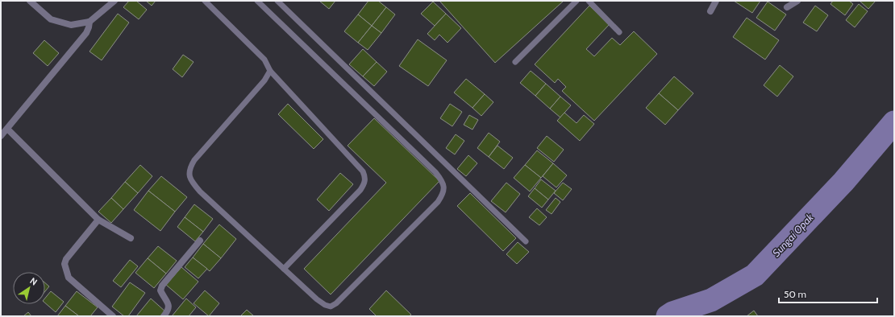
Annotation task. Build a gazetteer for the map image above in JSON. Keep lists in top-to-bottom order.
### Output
{
  "water": ["Sungai Opak"],
  "scale_bar": "50 m",
  "north": "top right"
}
